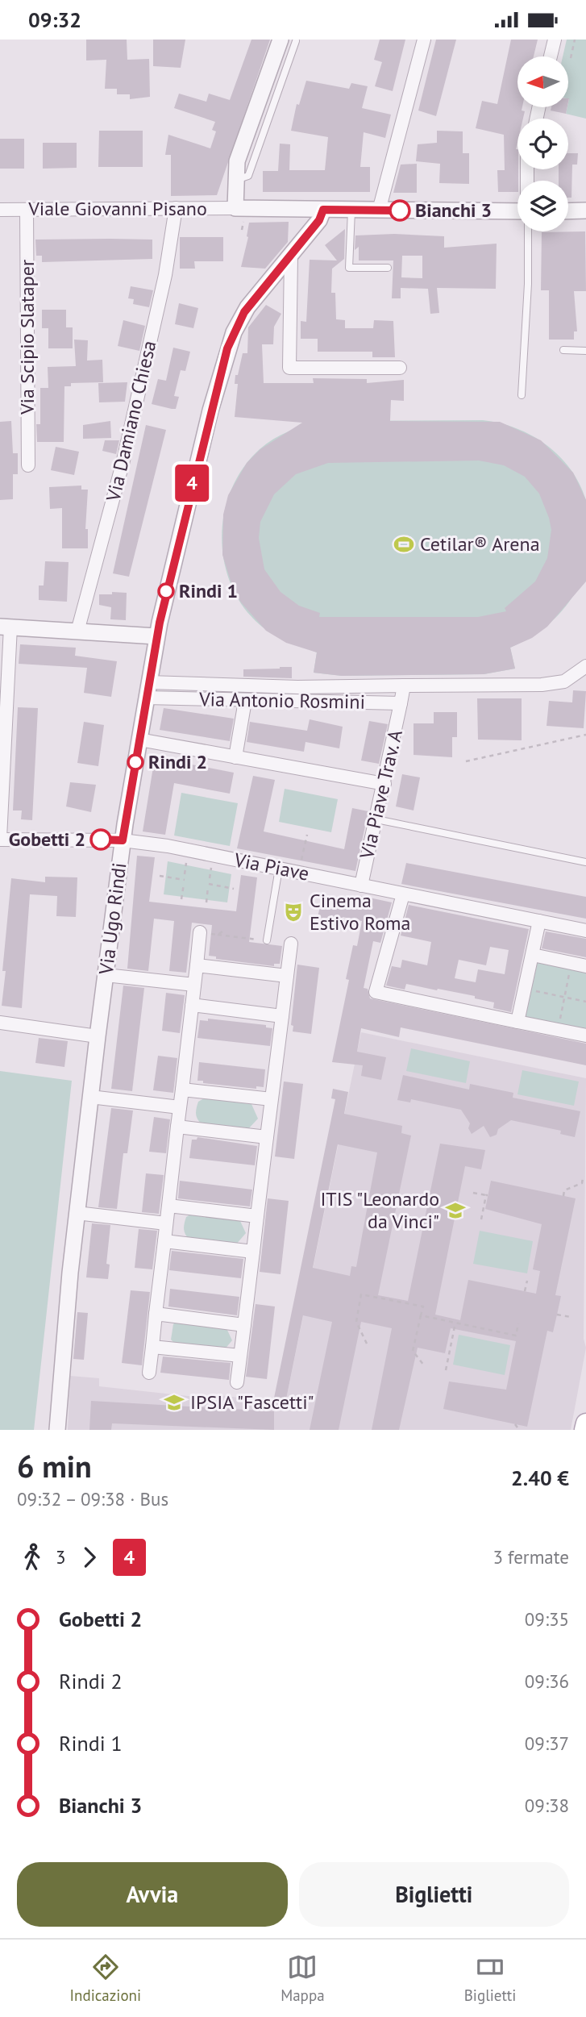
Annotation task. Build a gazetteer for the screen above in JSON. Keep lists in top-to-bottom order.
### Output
{
  "streets": {
    "street": [
      "Viale Giovanni Pisano",
      "Via Scipio Slataper",
      "Via Damiano Chiesa",
      "Via Antonio Rosmini",
      "Via Piave Trav. A",
      "Via Piave",
      "Via Ugo Rindi"
    ]
  },
  "crossings": [
    ["Viale Giovanni Pisano", "Via Scipio Slataper"],
    ["Viale Giovanni Pisano", "Via Damiano Chiesa"],
    ["Via Antonio Rosmini", "Via Piave Trav. A"],
    ["Via Antonio Rosmini", "Via Ugo Rindi"],
    ["Via Piave Trav. A", "Via Piave"],
    ["Via Piave", "Via Ugo Rindi"]
  ],
  "places": {
    "other": [
      "Bianchi 3",
      "Rindi 1",
      "Rindi 2",
      "Gobetti 2"
    ],
    "sports": ["Cetilar® Arena"],
    "theatre": ["Cinema Estivo Roma"],
    "school or university": ["ITIS \"Leonardo da Vinci\"", "IPSIA \"Fascetti\""]
  },
  "lines": ["bus line 4"],
  "north": "left",
  "page": {
    "status": "09:32",
    "on_map": "4",
    "heading": ["6 min", "09:32 – 09:38 · Bus", "2.40 €"],
    "legs": ["3", "4", "3 fermate"],
    "list": [
      {
        "name": "Gobetti 2",
        "value": "09:35"
      },
      {
        "name": "Rindi 2",
        "value": "09:36"
      },
      {
        "name": "Rindi 1",
        "value": "09:37"
      },
      {
        "name": "Bianchi 3",
        "value": "09:38"
      }
    ],
    "buttons": ["Avvia", "Biglietti"],
    "tabs": ["Indicazioni", "Mappa", "Biglietti"]
  }
}
